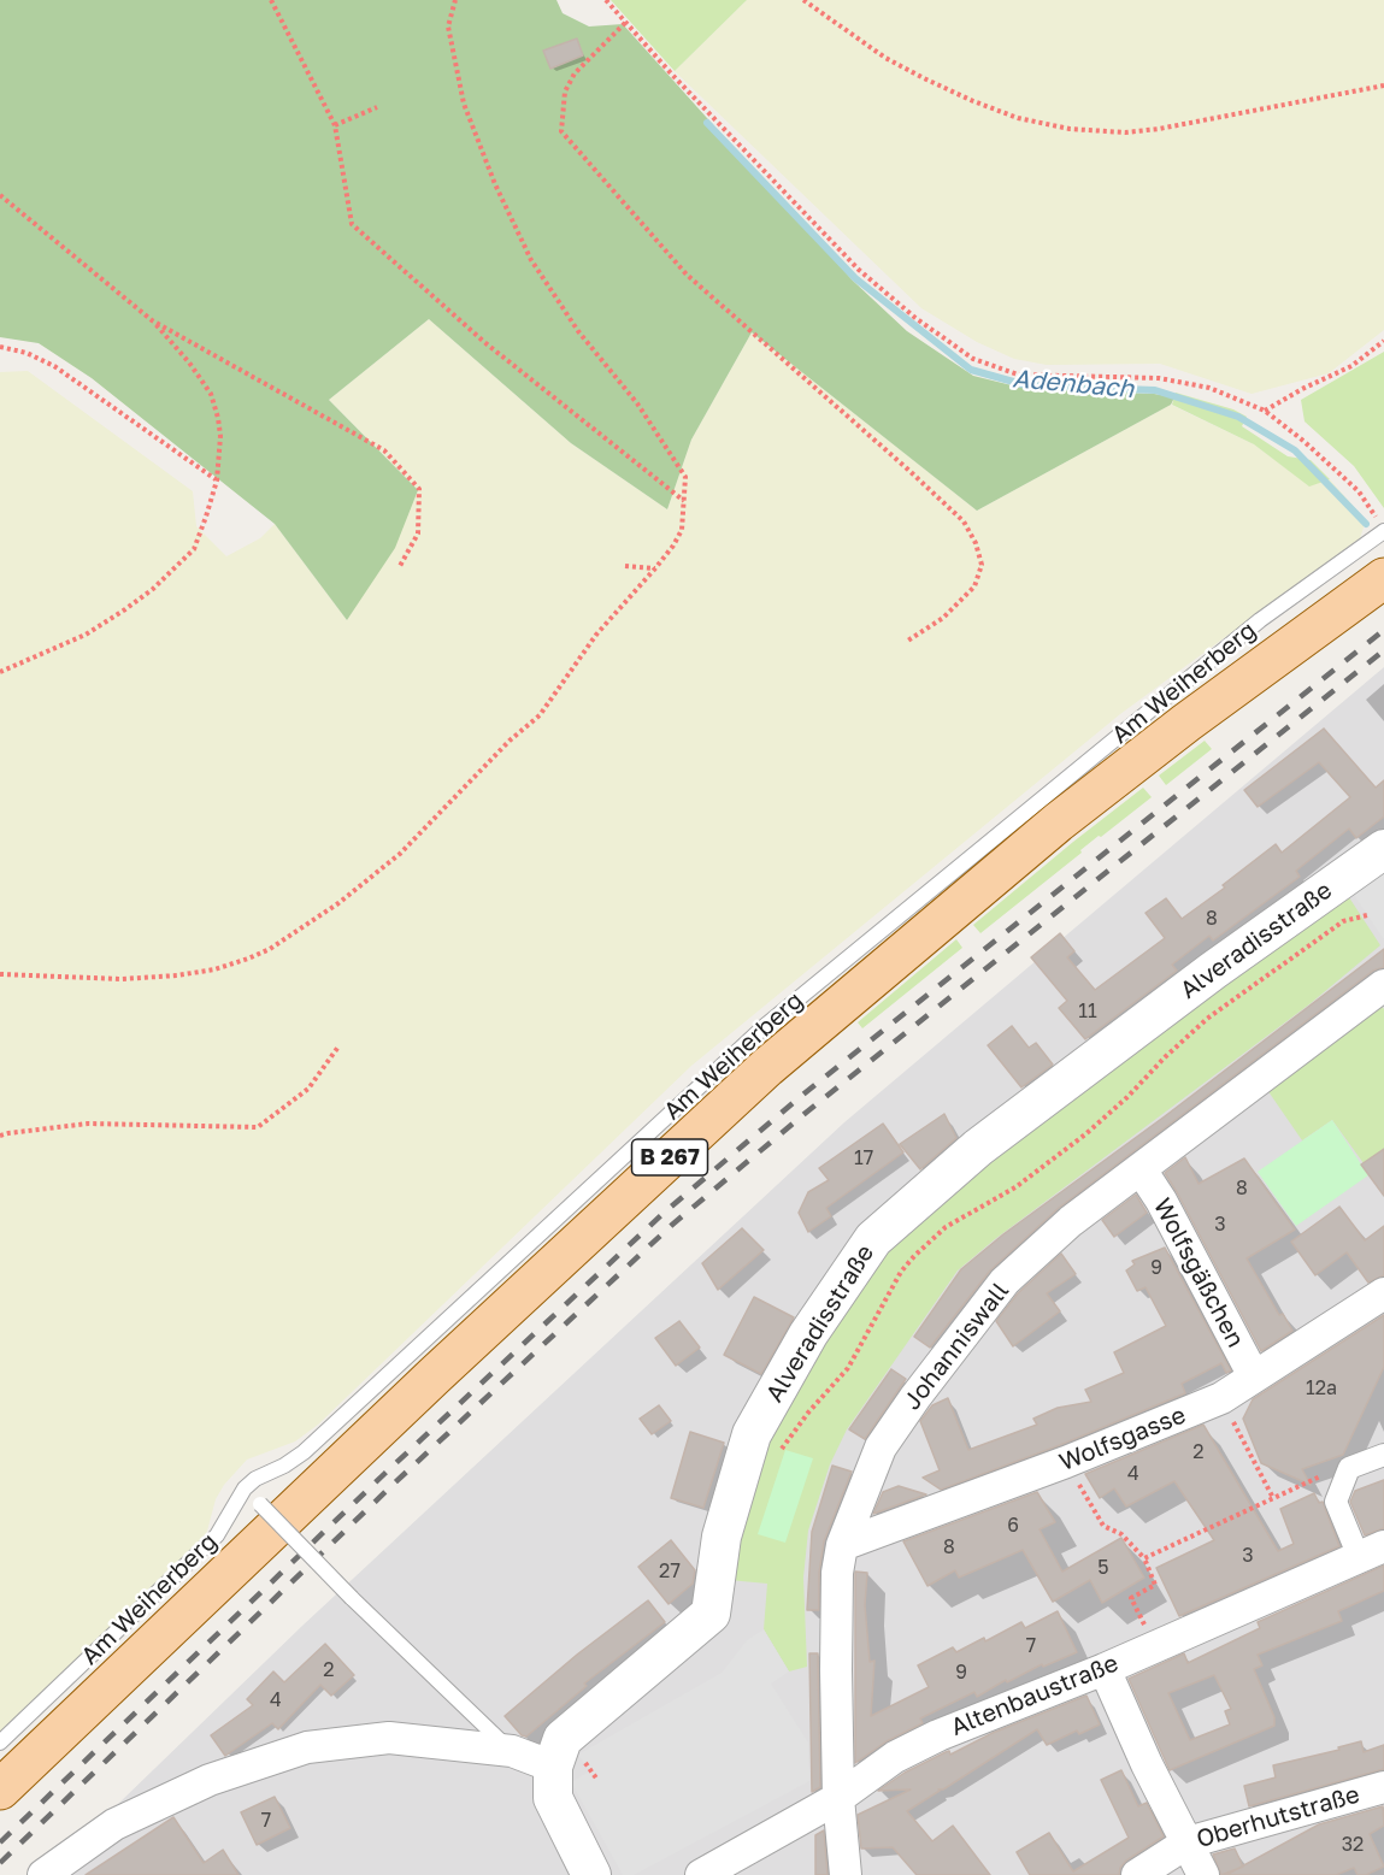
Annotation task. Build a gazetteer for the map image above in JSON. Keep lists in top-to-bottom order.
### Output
{
  "streets": {
    "main road": ["B 267"],
    "street": [
      "Alveradisstraße",
      "Wolfsgäßchen",
      "Johanniswall",
      "Wolfsgasse",
      "Altenbaustraße",
      "Oberhutstraße"
    ],
    "lane": ["Am Weiherberg"]
  },
  "crossings": [
    ["Wolfsgäßchen", "Johanniswall"],
    ["Wolfsgäßchen", "Wolfsgasse"],
    ["Johanniswall", "Wolfsgasse"],
    ["Johanniswall", "Altenbaustraße"]
  ],
  "water": ["Adenbach"],
  "house_numbers": [
    "8",
    "11",
    "17",
    "8",
    "3",
    "9",
    "12a",
    "2",
    "4",
    "6",
    "8",
    "3",
    "5",
    "27",
    "7",
    "2",
    "9",
    "4",
    "7",
    "32"
  ]
}
